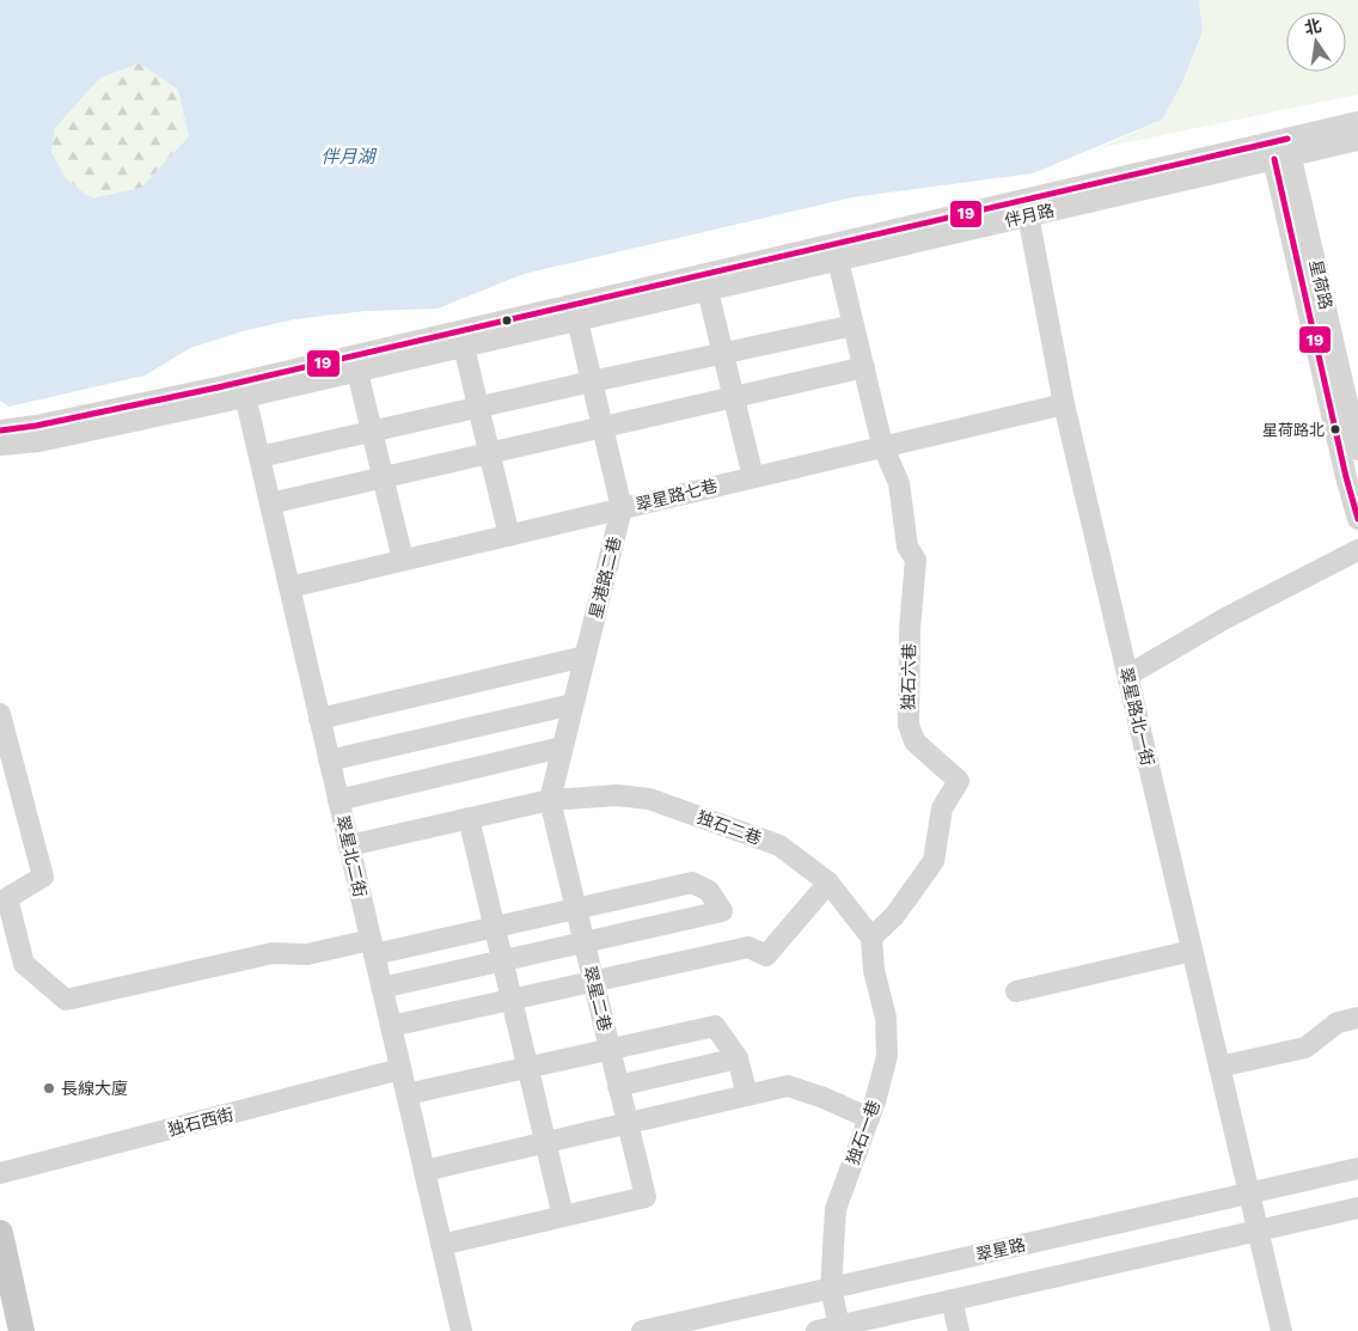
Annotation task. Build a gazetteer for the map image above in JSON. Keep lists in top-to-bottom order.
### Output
{
  "streets": {
    "street": [
      "伴月路",
      "星荷路",
      "翠星路七巷",
      "星港路二巷",
      "独石六巷",
      "翠星路北一街",
      "独石二巷",
      "翠星北二街",
      "翠星二巷",
      "独石西街",
      "独石一巷",
      "翠星路"
    ]
  },
  "crossings": [
    ["伴月路", "星荷路"],
    ["伴月路", "星港路二巷"],
    ["伴月路", "翠星路北一街"],
    ["伴月路", "翠星北二街"],
    ["翠星路七巷", "星港路二巷"],
    ["翠星路七巷", "独石六巷"],
    ["翠星路七巷", "翠星路北一街"],
    ["翠星路七巷", "翠星北二街"],
    ["星港路二巷", "独石二巷"],
    ["星港路二巷", "翠星二巷"],
    ["独石六巷", "独石二巷"],
    ["独石六巷", "独石一巷"],
    ["翠星路北一街", "翠星路"],
    ["独石二巷", "翠星北二街"],
    ["独石二巷", "翠星二巷"],
    ["独石二巷", "独石一巷"],
    ["翠星北二街", "独石西街"],
    ["独石一巷", "翠星路"]
  ],
  "water": ["伴月湖"],
  "places": ["星荷路北", "長線大廈"],
  "lines": ["transit line 19"],
  "north": "top"
}
